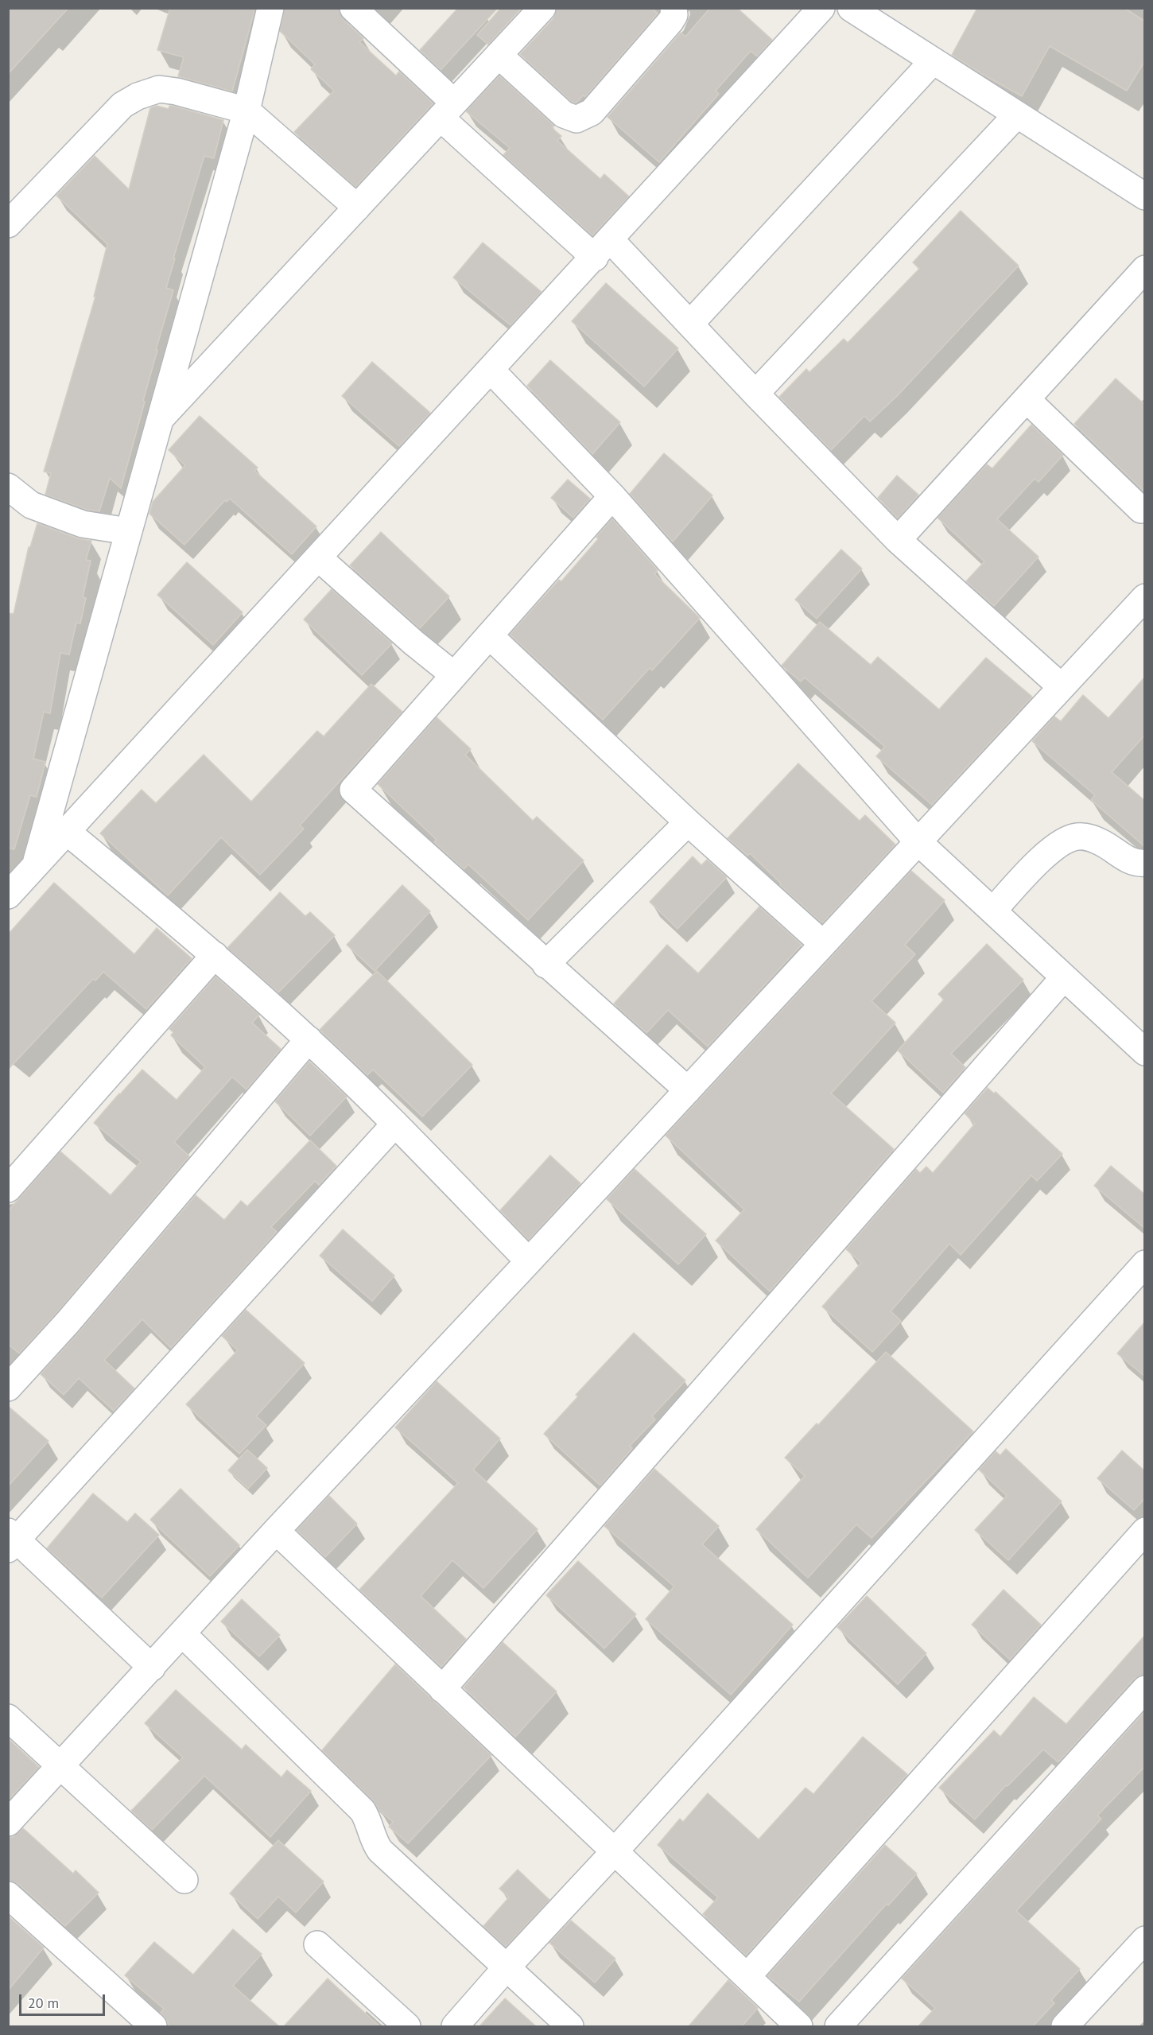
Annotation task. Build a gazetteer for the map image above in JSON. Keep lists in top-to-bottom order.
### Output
{
  "scale_bar": "20 m"
}
